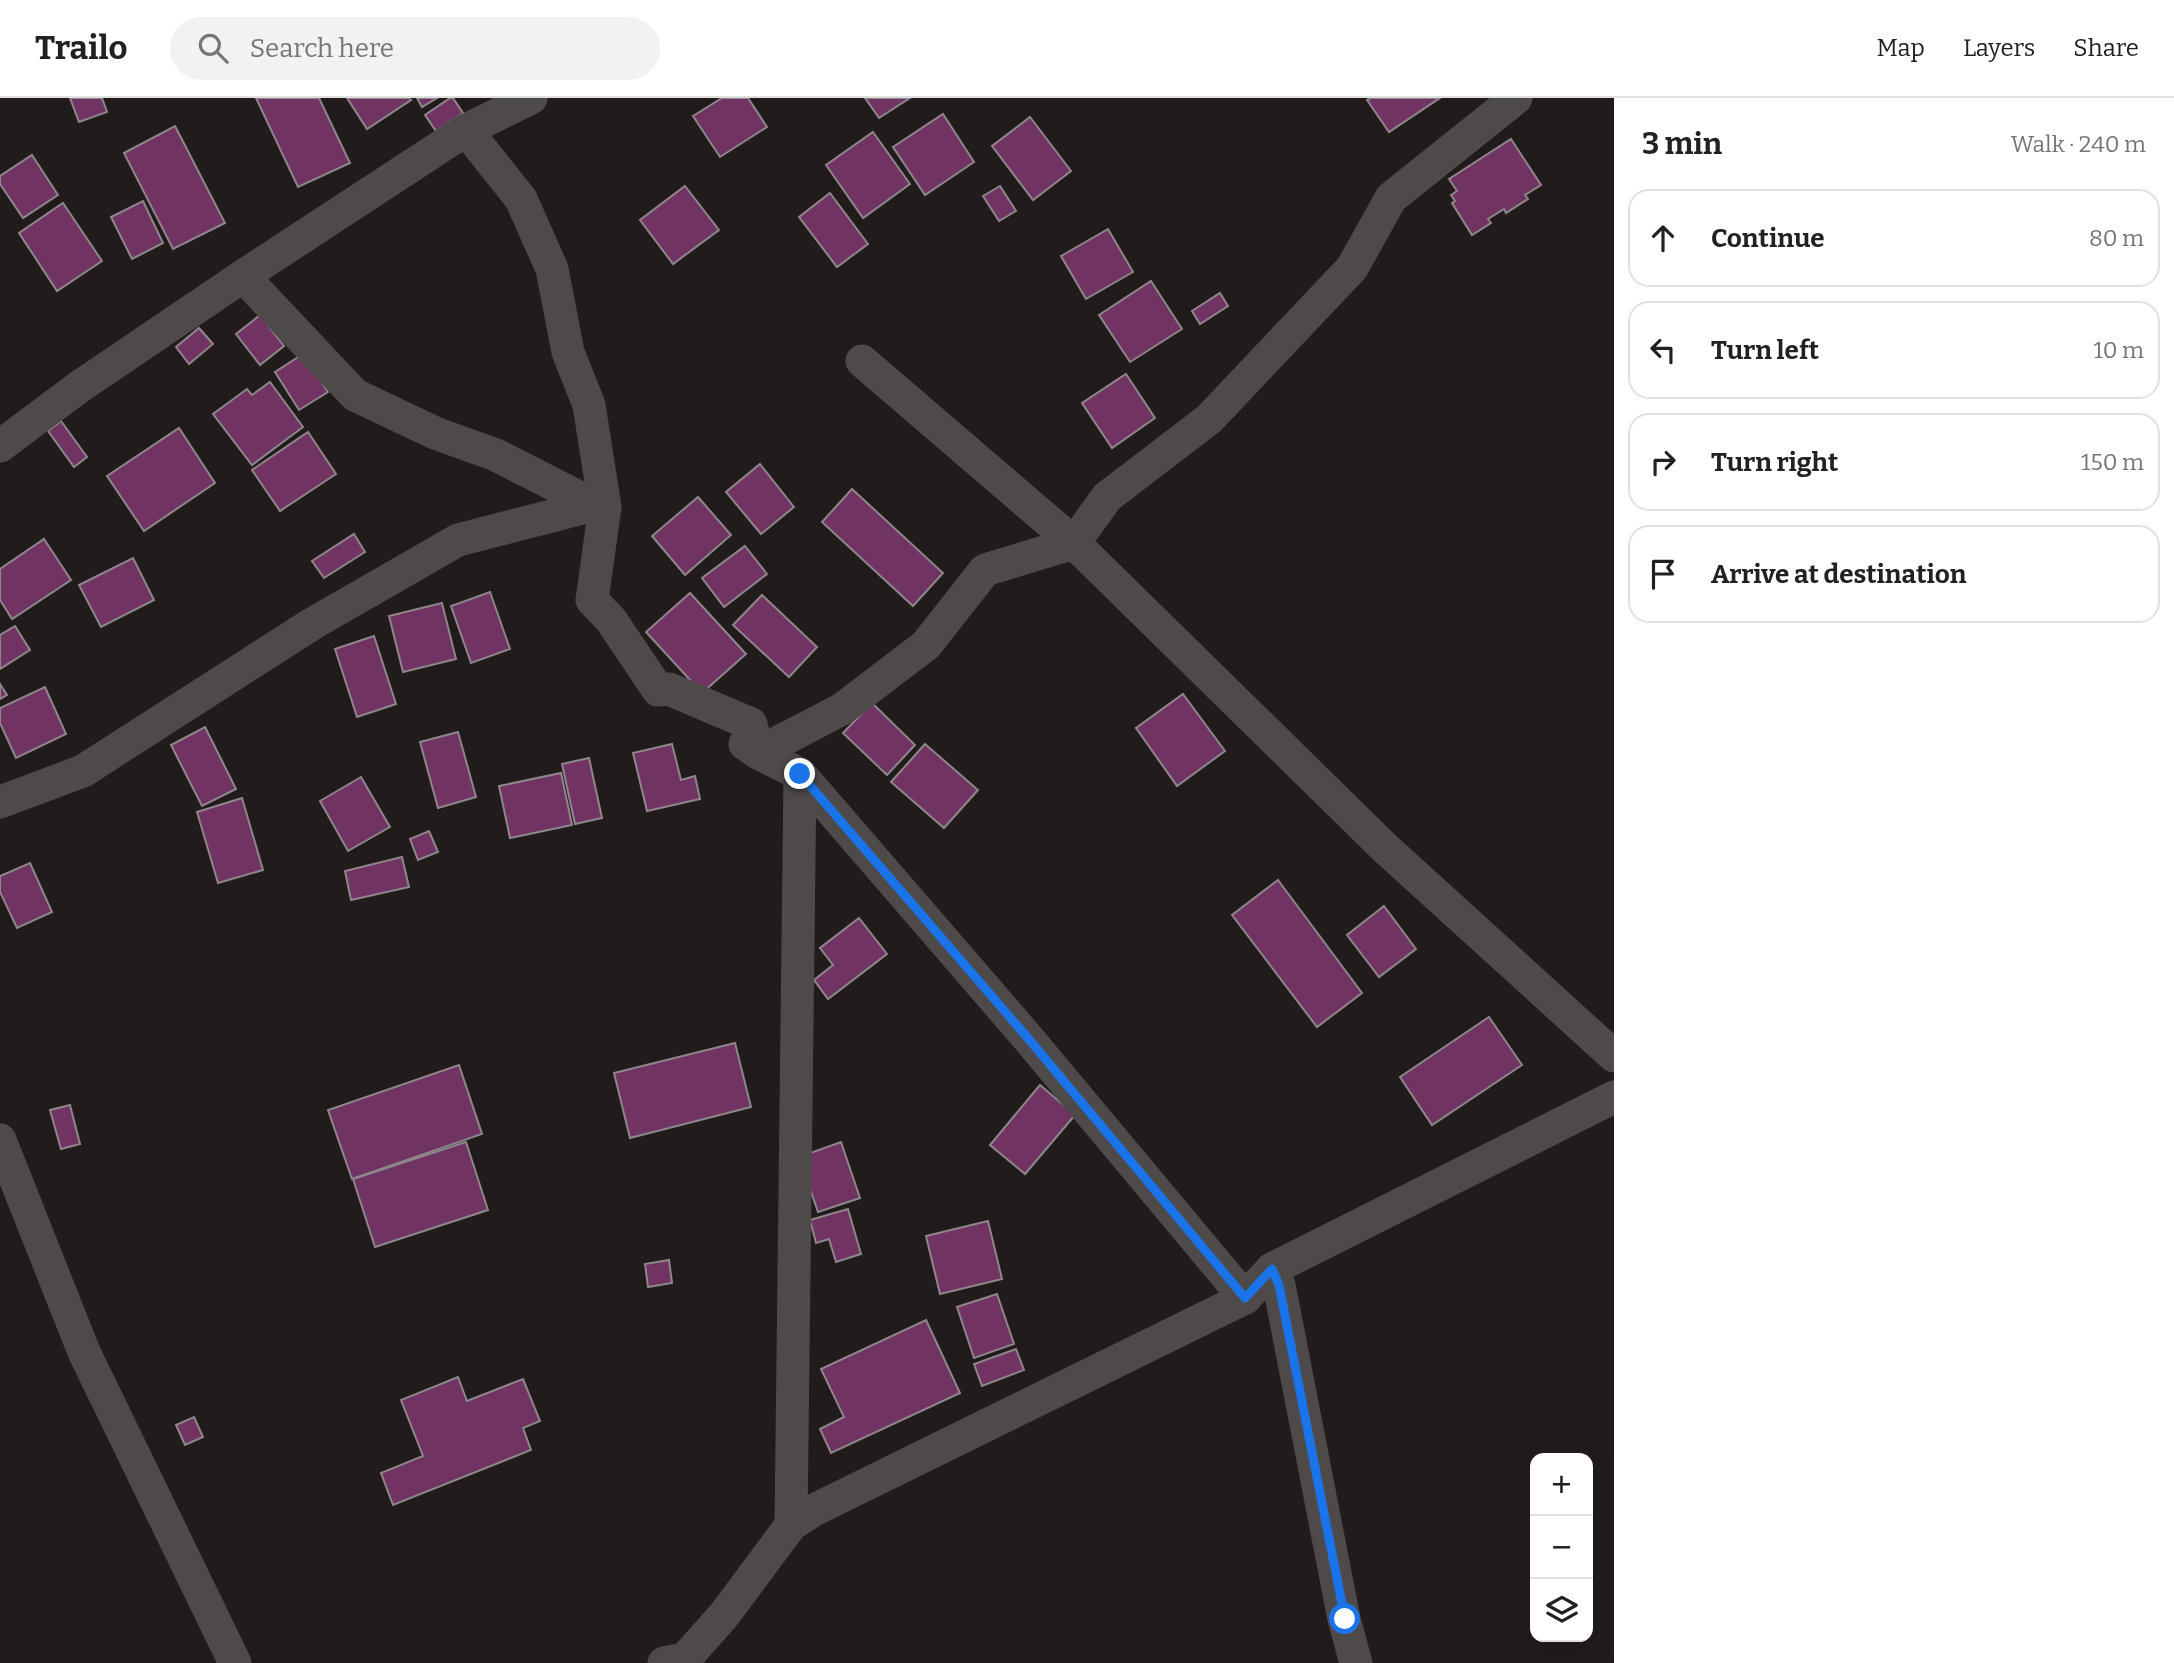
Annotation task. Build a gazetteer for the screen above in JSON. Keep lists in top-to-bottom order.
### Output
{
  "page": {
    "header": "Trailo",
    "search": "Search here",
    "nav": ["Map", "Layers", "Share"],
    "heading": ["3 min", "Walk · 240 m"],
    "list": [
      ["Continue", "80 m"],
      ["Turn left", "10 m"],
      ["Turn right", "150 m"],
      "Arrive at destination"
    ],
    "map_buttons": ["+", "−"]
  }
}
